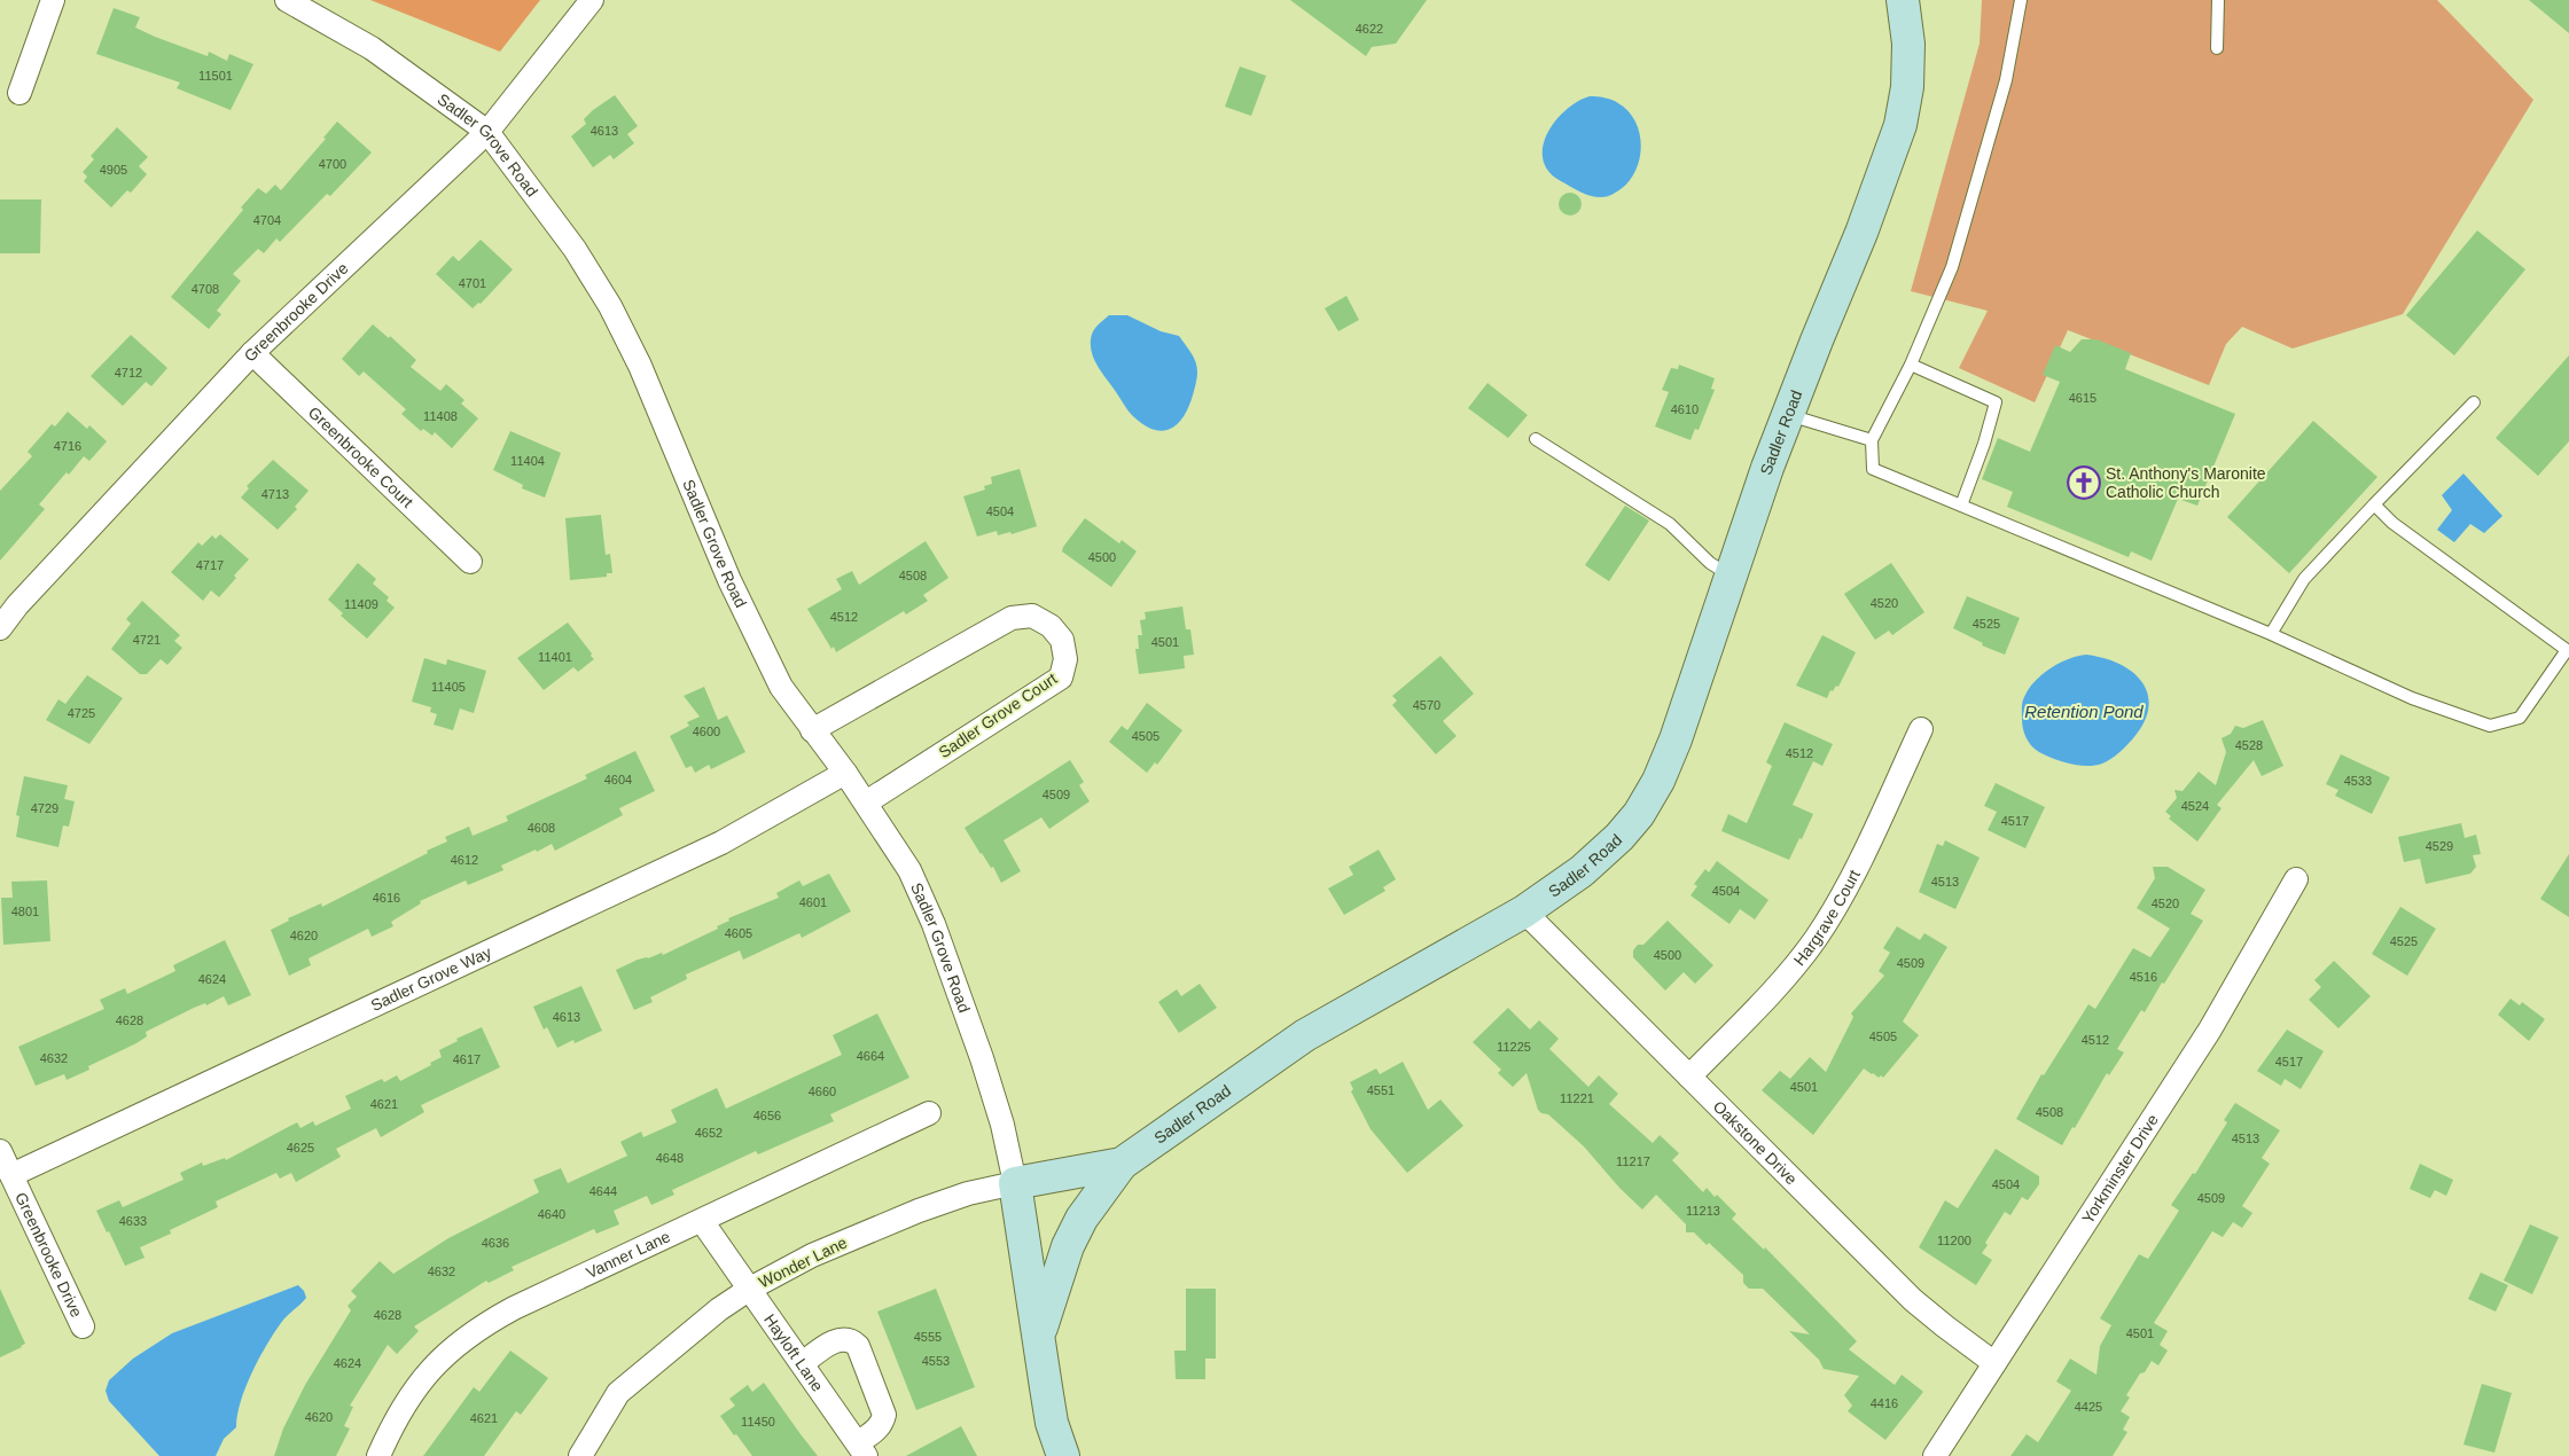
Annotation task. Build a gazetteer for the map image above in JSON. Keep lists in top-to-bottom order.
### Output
{
  "streets": {
    "street": [
      "Sadler Grove Road",
      "Greenbrooke Drive",
      "Sadler Road",
      "Greenbrooke Court",
      "Sadler Grove Court",
      "Hargrave Court",
      "Sadler Grove Way",
      "Oakstone Drive",
      "Yorkminster Drive",
      "Vanner Lane",
      "Wonder Lane",
      "Hayloft Lane"
    ]
  },
  "crossings": [
    ["Sadler Grove Road", "Greenbrooke Drive"],
    ["Sadler Grove Road", "Sadler Road"],
    ["Sadler Grove Road", "Sadler Grove Court"],
    ["Sadler Grove Road", "Sadler Grove Way"],
    ["Sadler Grove Road", "Wonder Lane"],
    ["Greenbrooke Drive", "Greenbrooke Court"],
    ["Greenbrooke Drive", "Sadler Grove Way"],
    ["Sadler Road", "Oakstone Drive"],
    ["Sadler Road", "Wonder Lane"],
    ["Hargrave Court", "Oakstone Drive"],
    ["Oakstone Drive", "Yorkminster Drive"],
    ["Vanner Lane", "Hayloft Lane"],
    ["Wonder Lane", "Hayloft Lane"]
  ],
  "water": ["Retention Pond"],
  "places": {
    "church": ["St. Anthony's Maronite Catholic Church"]
  },
  "house_numbers": [
    "4622",
    "11501",
    "4613",
    "4700",
    "4905",
    "4704",
    "4701",
    "4708",
    "4712",
    "4615",
    "4610",
    "11408",
    "4716",
    "11404",
    "4713",
    "4504",
    "4500",
    "4717",
    "4508",
    "4520",
    "11409",
    "4512",
    "4525",
    "4721",
    "4501",
    "11401",
    "11405",
    "4570",
    "4725",
    "4600",
    "4505",
    "4528",
    "4512",
    "4604",
    "4533",
    "4509",
    "4524",
    "4729",
    "4517",
    "4608",
    "4529",
    "4612",
    "4513",
    "4504",
    "4616",
    "4601",
    "4520",
    "4801",
    "4605",
    "4620",
    "4525",
    "4500",
    "4509",
    "4516",
    "4624",
    "4613",
    "4628",
    "4505",
    "4512",
    "11225",
    "4664",
    "4632",
    "4617",
    "4517",
    "4501",
    "4551",
    "4660",
    "11221",
    "4621",
    "4508",
    "4656",
    "4652",
    "4513",
    "4625",
    "4648",
    "11217",
    "4504",
    "4644",
    "4509",
    "11213",
    "4640",
    "4633",
    "11200",
    "4636",
    "4632",
    "4628",
    "4501",
    "4555",
    "4553",
    "4624",
    "4416",
    "4425",
    "4620",
    "4621",
    "11450"
  ]
}
